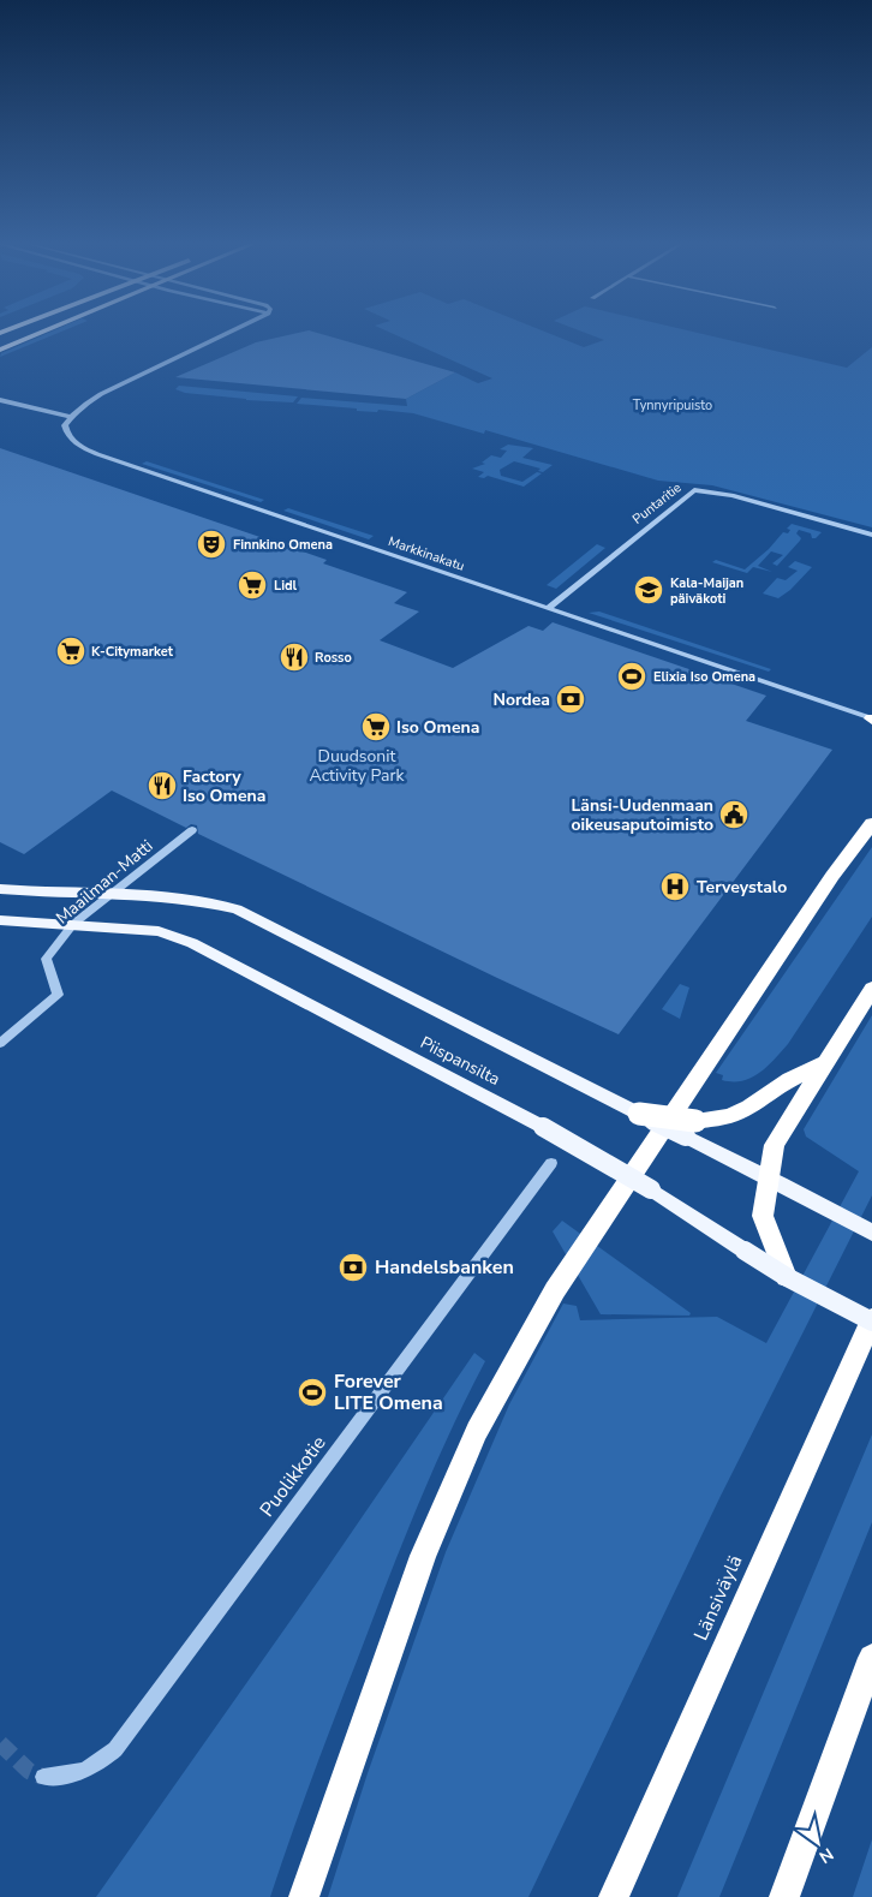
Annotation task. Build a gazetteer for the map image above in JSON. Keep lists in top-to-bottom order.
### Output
{
  "streets": {
    "highway": ["Länsiväylä"],
    "main road": ["Piispansilta"],
    "street": [
      "Puntaritie",
      "Markkinakatu",
      "Maailman-Matti",
      "Puolikkotie"
    ]
  },
  "crossings": [
    ["Puntaritie", "Markkinakatu"],
    ["Maailman-Matti", "Piispansilta"],
    ["Piispansilta", "Länsiväylä"]
  ],
  "parks": ["Tynnyripuisto", "Duudsonit Activity Park"],
  "places": {
    "theatre": ["Finnkino Omena"],
    "supermarket": ["Lidl", "K-Citymarket", "Iso Omena"],
    "school or university": ["Kala-Maijan päiväkoti"],
    "restaurant": ["Rosso", "Factory Iso Omena"],
    "sports": ["Elixia Iso Omena", "Forever LITE Omena"],
    "bank": ["Nordea", "Handelsbanken"],
    "public building": ["Länsi-Uudenmaan oikeusaputoimisto"],
    "hospital": ["Terveystalo"]
  },
  "north": "bottom right"
}
